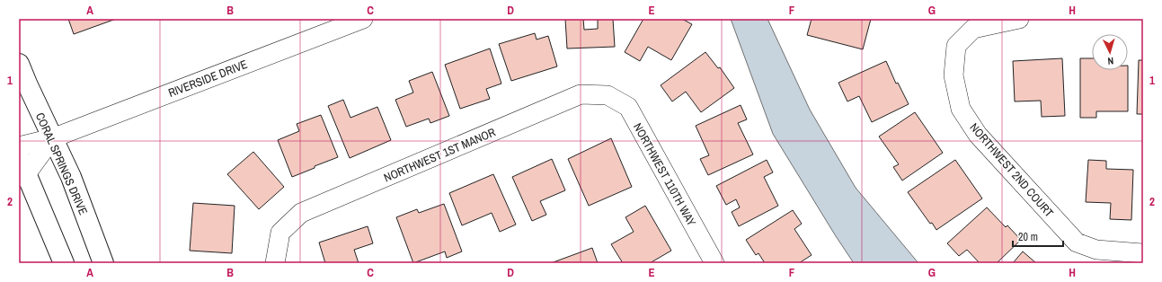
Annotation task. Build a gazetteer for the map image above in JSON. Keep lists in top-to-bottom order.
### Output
{
  "streets": {
    "main road": ["CORAL SPRINGS DRIVE"],
    "street": [
      "RIVERSIDE DRIVE",
      "NORTHWEST 1ST MANOR",
      "NORTHWEST 2ND COURT",
      "NORTHWEST 110TH WAY"
    ]
  },
  "crossings": [
    ["RIVERSIDE DRIVE", "CORAL SPRINGS DRIVE"],
    ["NORTHWEST 1ST MANOR", "NORTHWEST 110TH WAY"]
  ],
  "scale_bar": "20 m",
  "north": "bottom",
  "grid": {
    "columns": [
      "A",
      "B",
      "C",
      "D",
      "E",
      "F",
      "G",
      "H"
    ],
    "rows": ["1", "2"]
  }
}
